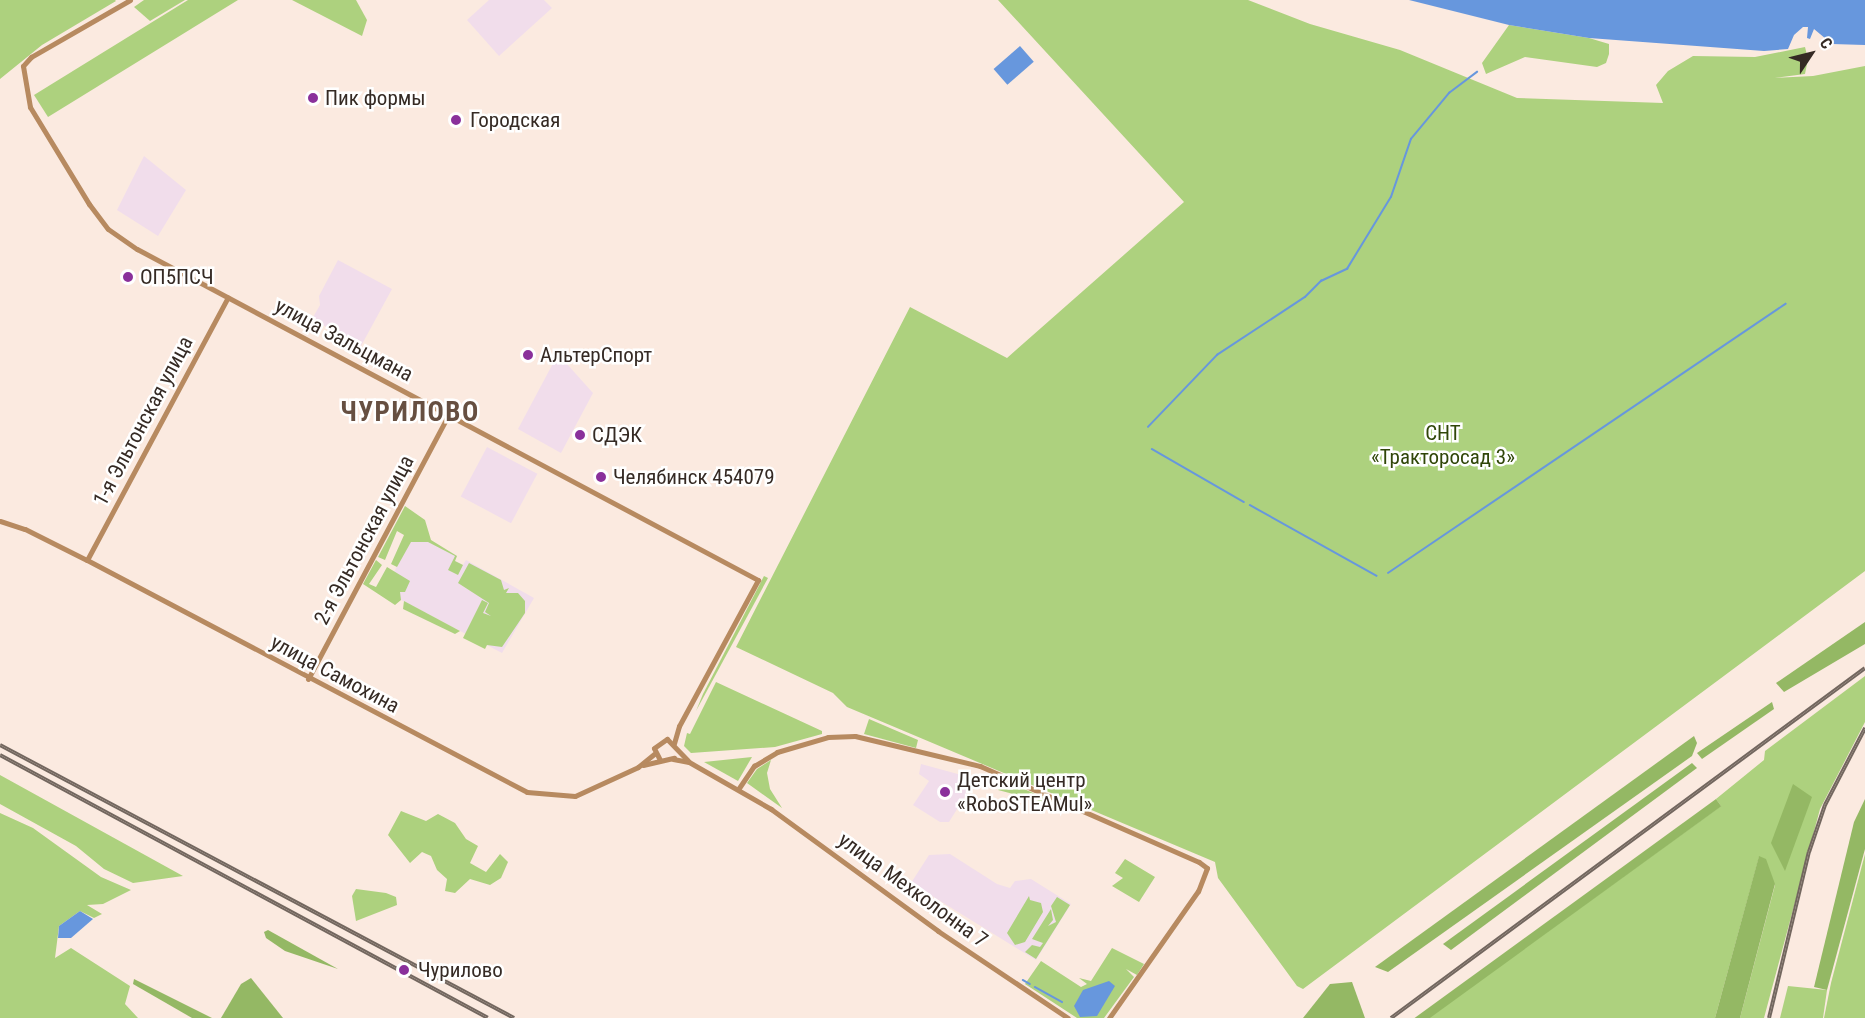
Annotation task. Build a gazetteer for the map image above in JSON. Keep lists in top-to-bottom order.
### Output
{
  "streets": {
    "street": [
      "улица Зальцмана",
      "1-я Эльтонская улица",
      "2-я Эльтонская улица",
      "улица Самохина",
      "улица Мехколонна 7"
    ]
  },
  "crossings": [
    ["улица Зальцмана", "1-я Эльтонская улица"],
    ["улица Зальцмана", "2-я Эльтонская улица"],
    ["1-я Эльтонская улица", "улица Самохина"],
    ["2-я Эльтонская улица", "улица Самохина"]
  ],
  "districts": ["ЧУРИЛОВО"],
  "parks": ["СНТ «Тракторосад 3»"],
  "places": [
    "Пик формы",
    "Городская",
    "ОП5ПСЧ",
    "АльтерСпорт",
    "СДЭК",
    "Челябинск 454079",
    "Детский центр «RoboSTEAMul»",
    "Чурилово"
  ],
  "north": "top right"
}
